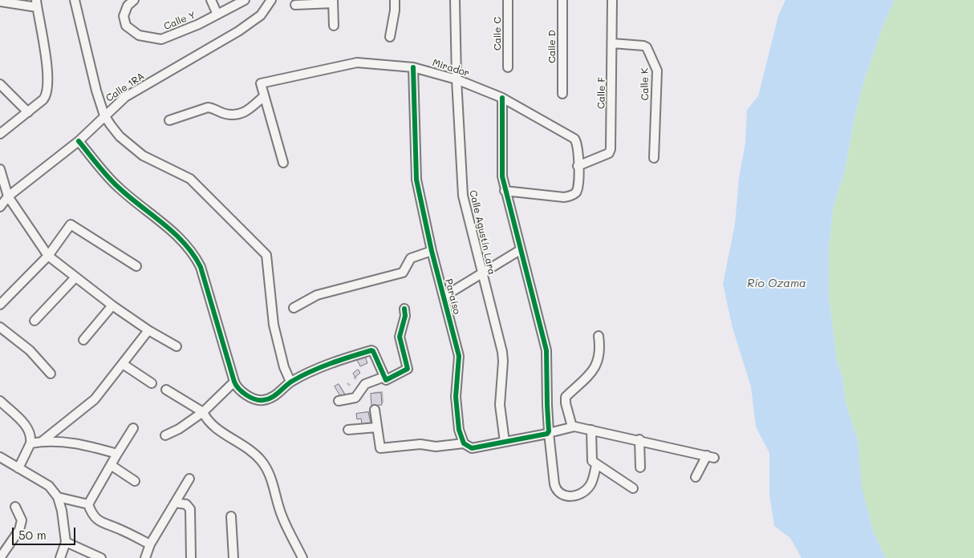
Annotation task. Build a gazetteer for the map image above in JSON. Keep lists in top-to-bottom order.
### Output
{
  "streets": {
    "street": [
      "Calle Y",
      "Calle C",
      "Calle D",
      "Mirador",
      "Calle K",
      "Calle 1RA",
      "Calle F",
      "Calle Agustín Lara",
      "Paraíso"
    ]
  },
  "crossings": [
    ["Mirador", "Calle F"],
    ["Mirador", "Calle Agustín Lara"],
    ["Mirador", "Paraíso"],
    ["Calle K", "Calle F"]
  ],
  "water": ["Río Ozama"],
  "scale_bar": "50 m"
}
